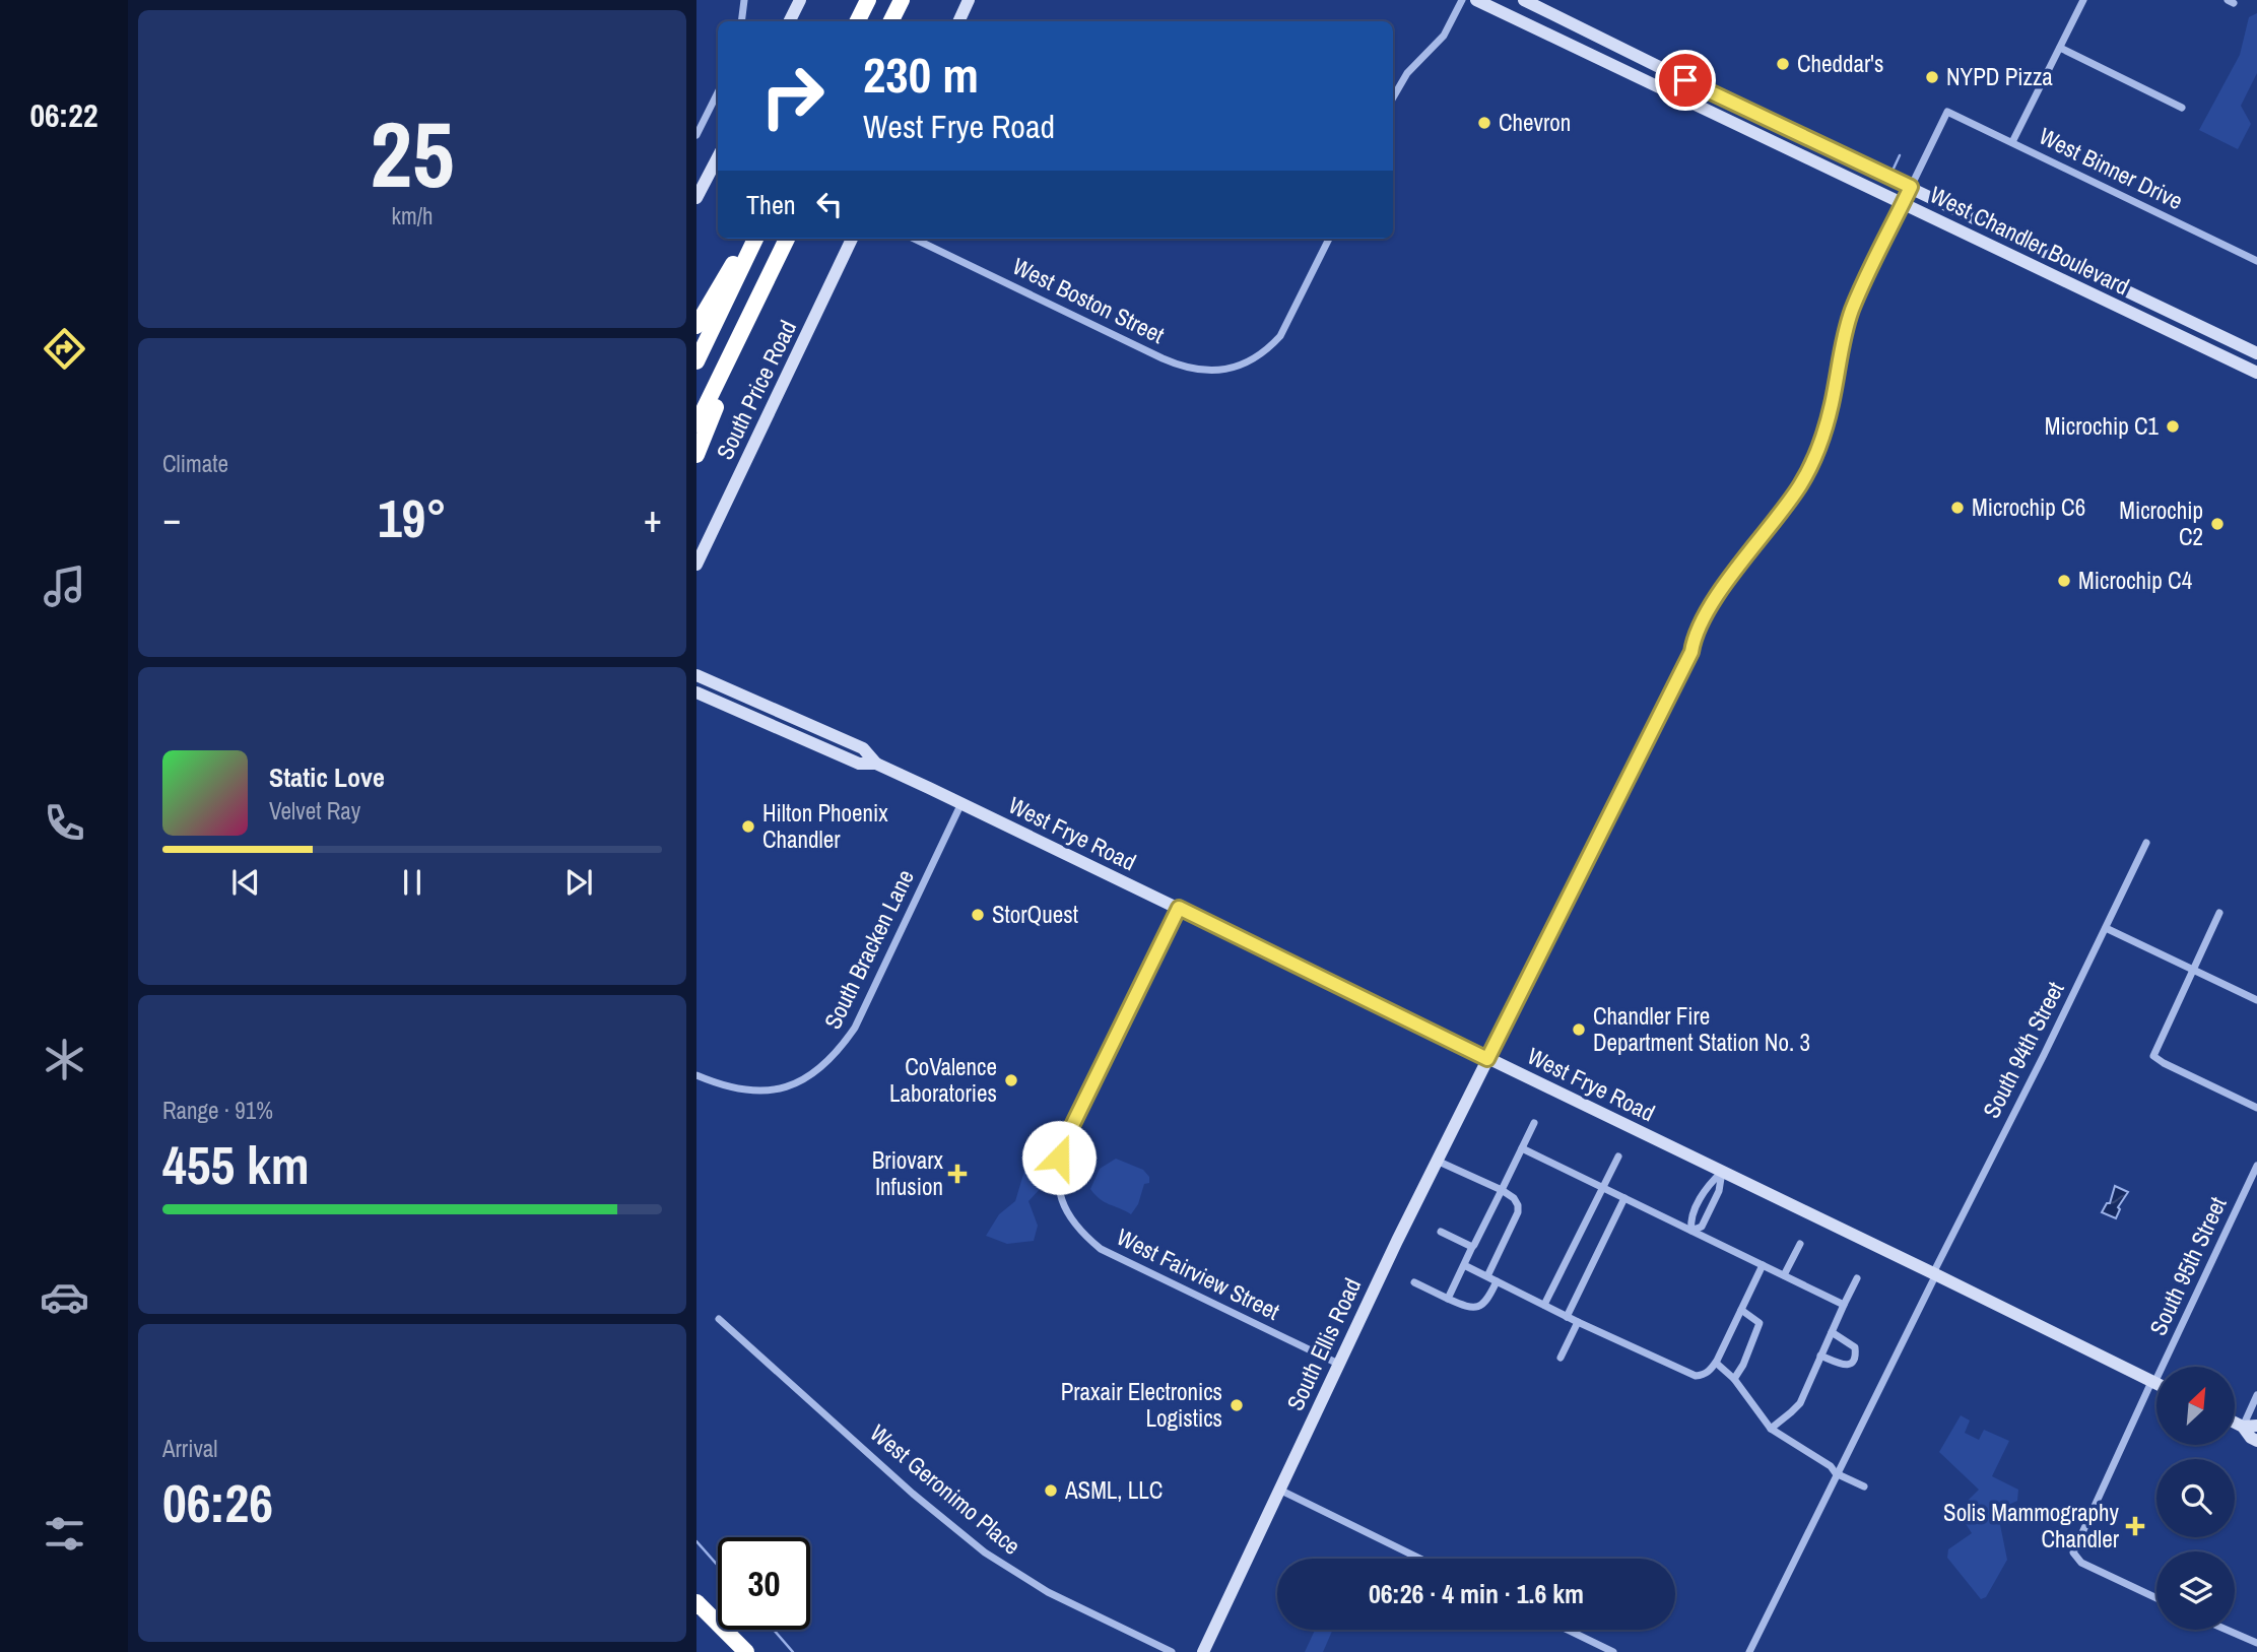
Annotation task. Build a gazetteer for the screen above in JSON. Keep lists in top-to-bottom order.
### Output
{
  "streets": {
    "street": [
      "West Binner Drive",
      "West Chandler Boulevard",
      "West Boston Street",
      "South Price Road",
      "West Frye Road",
      "South Bracken Lane",
      "South 94th Street",
      "South 95th Street",
      "West Fairview Street",
      "South Ellis Road",
      "West Geronimo Place"
    ]
  },
  "crossings": [
    ["West Binner Drive", "West Chandler Boulevard"],
    ["West Binner Drive", "South Ellis Road"],
    ["West Chandler Boulevard", "South Ellis Road"],
    ["West Frye Road", "South Bracken Lane"],
    ["West Frye Road", "South 94th Street"],
    ["West Frye Road", "South 95th Street"],
    ["West Frye Road", "West Fairview Street"],
    ["West Frye Road", "South Ellis Road"],
    ["West Fairview Street", "South Ellis Road"]
  ],
  "places": {
    "other": [
      "Cheddar's",
      "NYPD Pizza",
      "Chevron",
      "Microchip C1",
      "Microchip C6",
      "Microchip C2",
      "Microchip C4",
      "Hilton Phoenix Chandler",
      "StorQuest",
      "Chandler Fire Department Station No. 3",
      "CoValence Laboratories",
      "Praxair Electronics Logistics",
      "ASML, LLC"
    ],
    "health": ["Briovarx Infusion", "Solis Mammography Chandler"]
  },
  "north": "top right",
  "page": {
    "tabs": "06:22",
    "tile": [
      ["25", "km/h"],
      "Climate",
      ["Range · 91%", "455 km"],
      ["Arrival", "06:26"]
    ],
    "turn": ["230 m", "West Frye Road"],
    "then": "Then",
    "heat": ["−", "19°", "+"],
    "song": ["Static Love", "Velvet Ray"],
    "limit": "30",
    "trip": "06:26 · 4 min · 1.6 km"
  }
}
